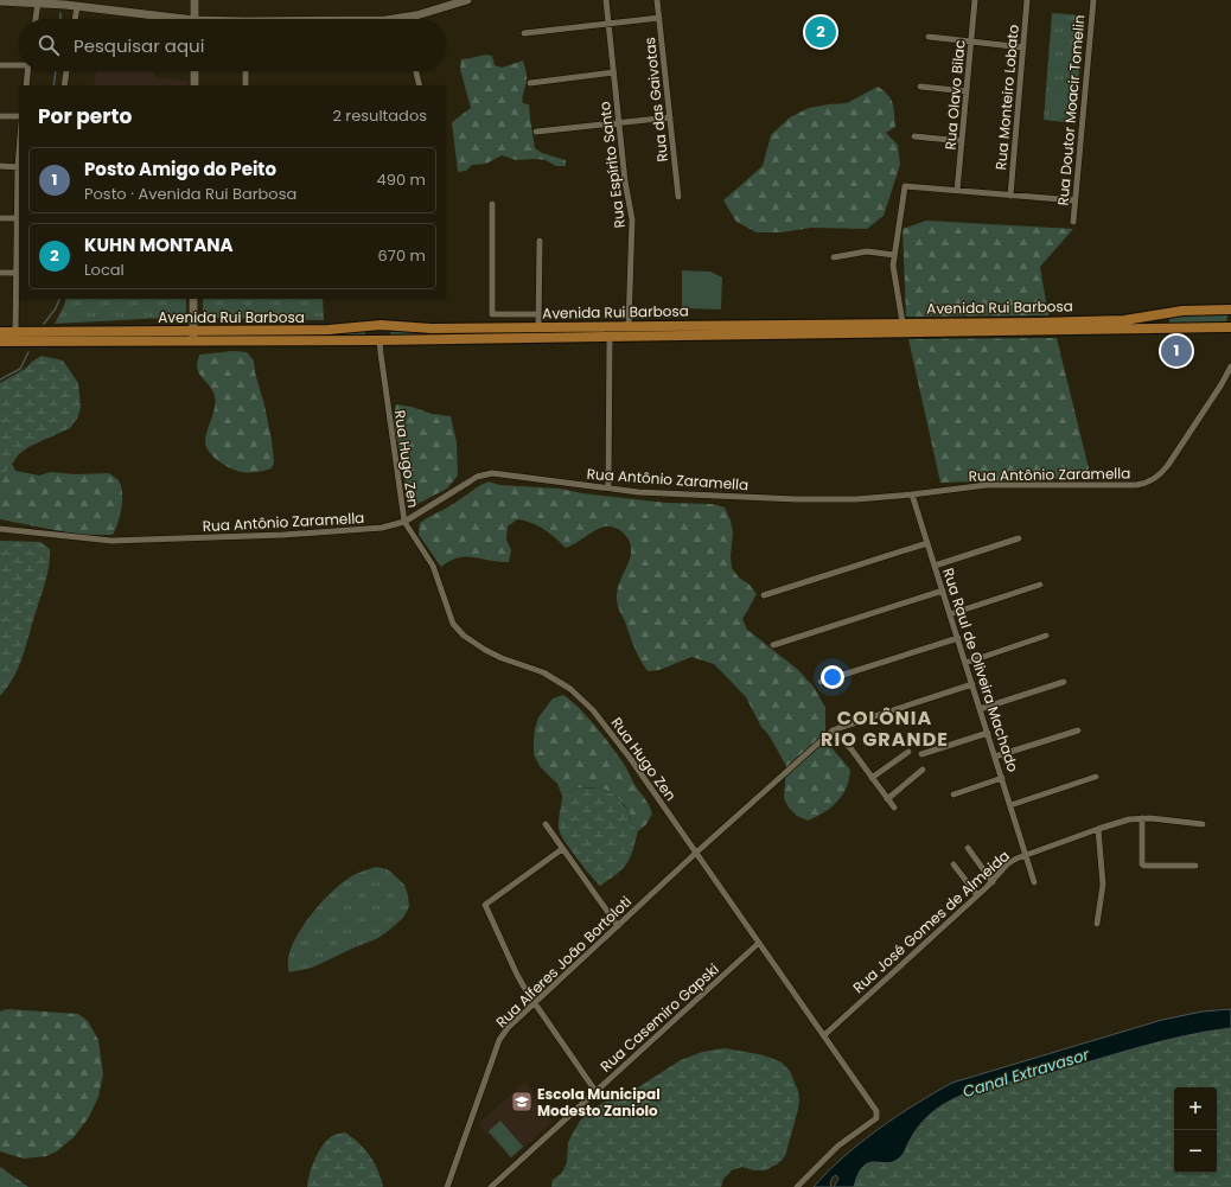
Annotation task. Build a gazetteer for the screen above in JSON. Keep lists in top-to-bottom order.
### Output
{
  "streets": {
    "main road": ["Avenida Rui Barbosa"],
    "street": [
      "Rua Olavo Bilac",
      "Rua Monteiro Lobato",
      "Rua das Gaivotas",
      "Rua Doutor Moacir Tomelin",
      "Rua Espírito Santo",
      "Rua Hugo Zen",
      "Rua Antônio Zaramella",
      "Rua Raul de Oliveira Machado",
      "Rua José Gomes de Almeida",
      "Rua Alferes João Bortoloti",
      "Rua Casemiro Gapski"
    ]
  },
  "crossings": [
    ["Rua Espírito Santo", "Avenida Rui Barbosa"],
    ["Avenida Rui Barbosa", "Rua Hugo Zen"],
    ["Rua Hugo Zen", "Rua Antônio Zaramella"],
    ["Rua Hugo Zen", "Rua José Gomes de Almeida"],
    ["Rua Hugo Zen", "Rua Alferes João Bortoloti"],
    ["Rua Hugo Zen", "Rua Casemiro Gapski"],
    ["Rua Antônio Zaramella", "Rua Raul de Oliveira Machado"],
    ["Rua Raul de Oliveira Machado", "Rua José Gomes de Almeida"]
  ],
  "districts": ["COLÔNIA RIO GRANDE"],
  "water": ["Canal Extravasor"],
  "places": {
    "school or university": ["Escola Municipal Modesto Zaniolo"]
  },
  "page": {
    "pins": ["2", "1"],
    "search": "Pesquisar aqui",
    "heading": ["Por perto", "2 resultados"],
    "list": [
      {
        "mark": "1",
        "name": "Posto Amigo do Peito",
        "note": "Posto · Avenida Rui Barbosa",
        "value": "490 m"
      },
      {
        "mark": "2",
        "name": "KUHN MONTANA",
        "note": "Local",
        "value": "670 m"
      }
    ],
    "map_buttons": ["+", "−"]
  }
}
